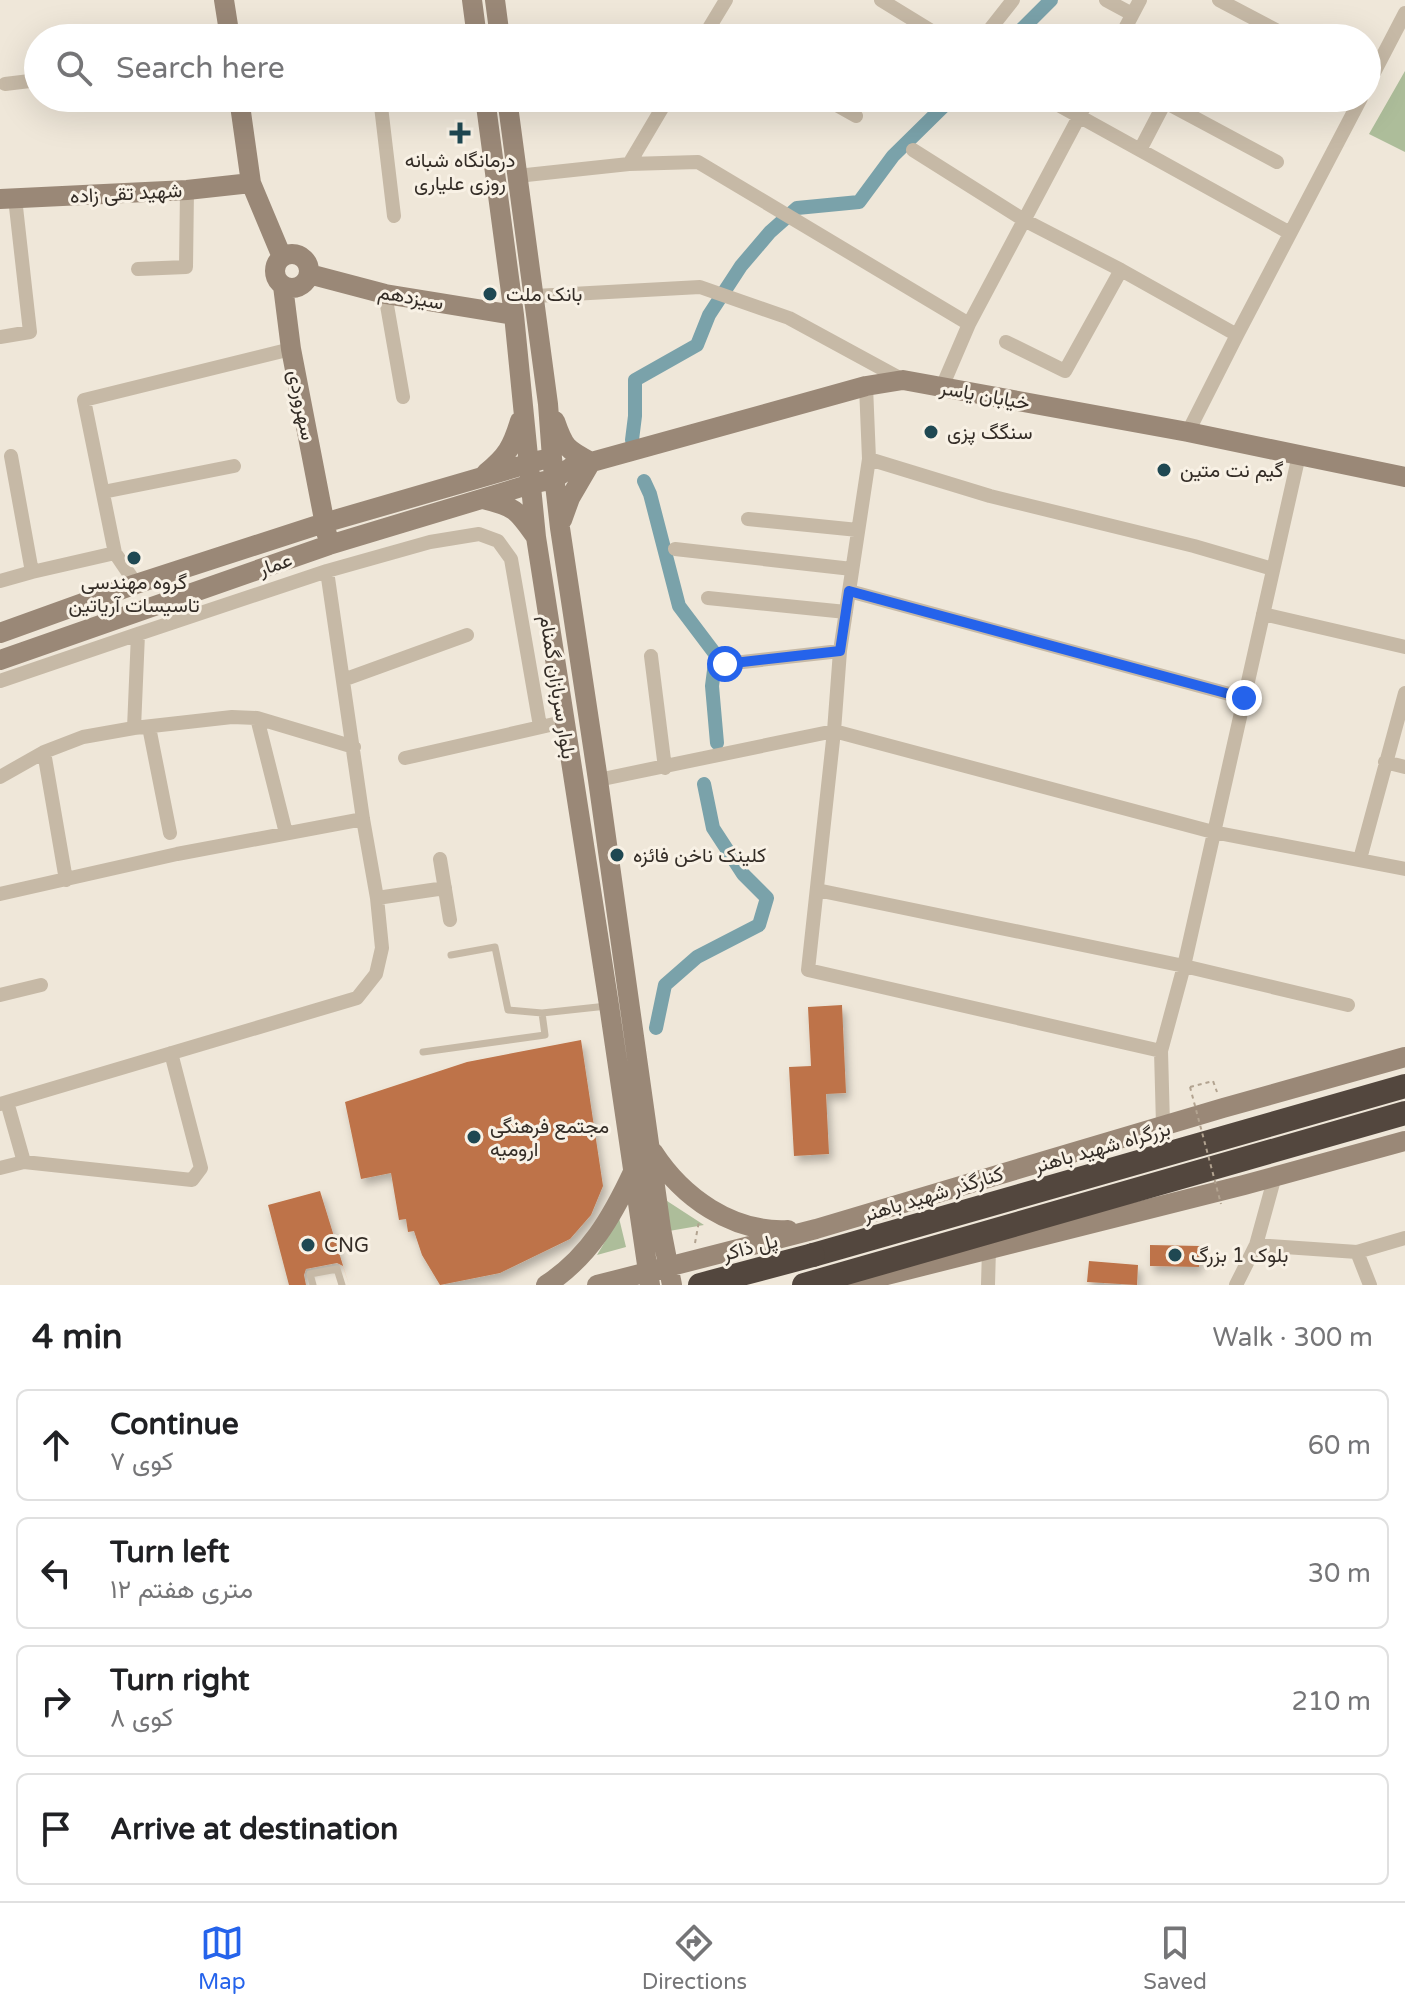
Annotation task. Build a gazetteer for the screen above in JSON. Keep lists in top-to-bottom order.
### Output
{
  "streets": {
    "highway": ["بزرگراه شهید باهنر", "پل ذاکر"],
    "main road": [
      "شهید تقی زاده",
      "سیزدهم",
      "خیابان یاسر",
      "سهروردی",
      "عمار",
      "بلوار سربازان گمنام",
      "کنارگذر شهید باهنر"
    ]
  },
  "crossings": [
    ["سیزدهم", "سهروردی"],
    ["سیزدهم", "بلوار سربازان گمنام"],
    ["خیابان یاسر", "عمار"],
    ["خیابان یاسر", "بلوار سربازان گمنام"],
    ["سهروردی", "عمار"],
    ["عمار", "بلوار سربازان گمنام"],
    ["بلوار سربازان گمنام", "کنارگذر شهید باهنر"],
    ["بزرگراه شهید باهنر", "پل ذاکر"]
  ],
  "places": {
    "health": ["درمانگاه شبانه روزی علیاری"],
    "other": [
      "بانک ملت",
      "سنگگ پزی",
      "گیم نت متین",
      "گروه مهندسی تاسیسات آریاتین",
      "کلینک ناخن فائزه",
      "مجتمع فرهنگی ارومیه",
      "CNG",
      "بلوک 1 بزرگ"
    ]
  },
  "page": {
    "search": "Search here",
    "heading": ["4 min", "Walk · 300 m"],
    "list": [
      ["Continue", "کوی ۷", "60 m"],
      ["Turn left", "۱۲ متری هفتم", "30 m"],
      ["Turn right", "کوی ۸", "210 m"],
      "Arrive at destination"
    ],
    "nav": ["Map", "Directions", "Saved"]
  }
}
